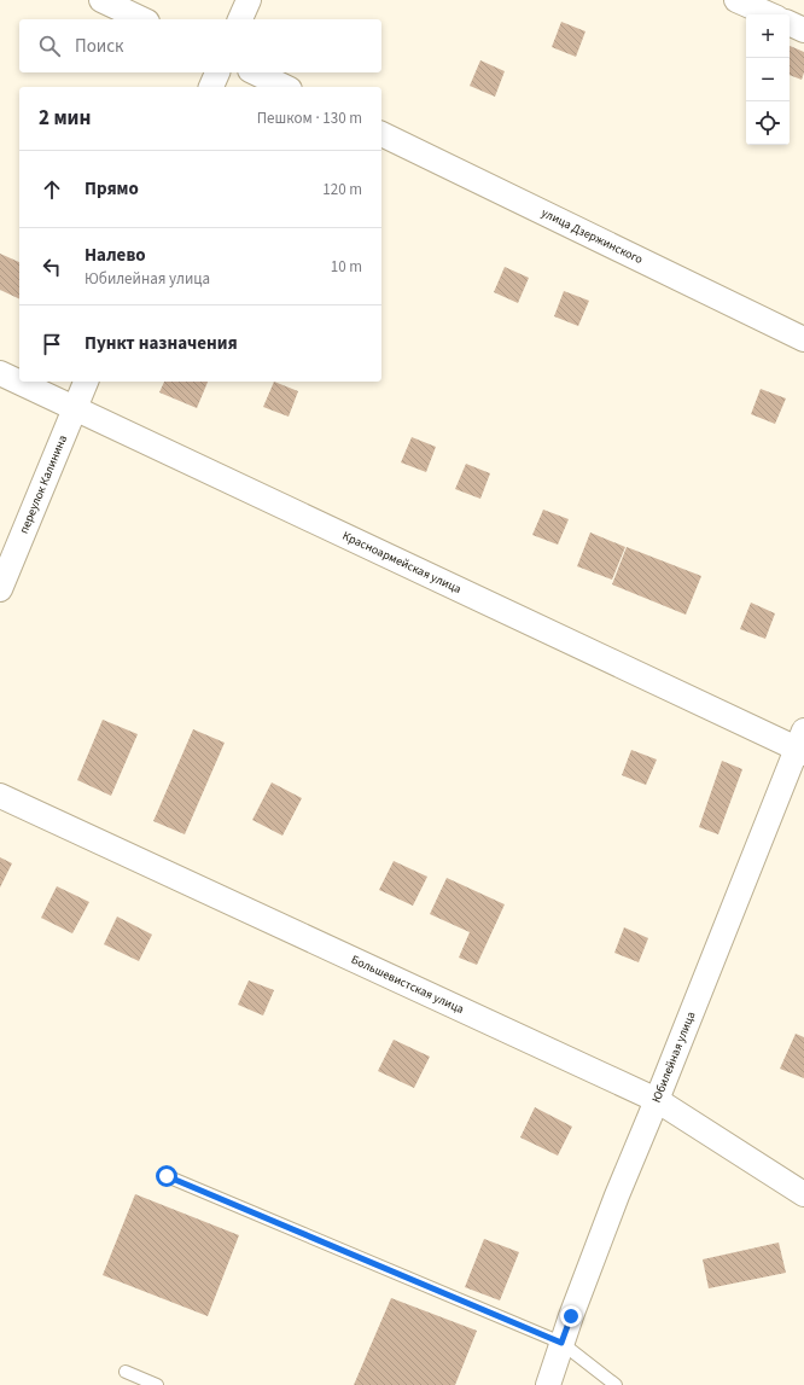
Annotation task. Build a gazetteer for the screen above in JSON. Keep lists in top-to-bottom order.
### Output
{
  "streets": {
    "street": [
      "улица Дзержинского",
      "переулок Калинина",
      "Красноармейская улица",
      "Большевистская улица",
      "Юбилейная улица"
    ]
  },
  "crossings": [
    ["переулок Калинина", "Красноармейская улица"],
    ["Красноармейская улица", "Юбилейная улица"],
    ["Большевистская улица", "Юбилейная улица"]
  ],
  "page": {
    "map_buttons": ["+", "−"],
    "search": "Поиск",
    "heading": ["2 мин", "Пешком · 130 m"],
    "list": [
      ["Прямо", "120 m"],
      ["Налево", "Юбилейная улица", "10 m"],
      "Пункт назначения"
    ]
  }
}
